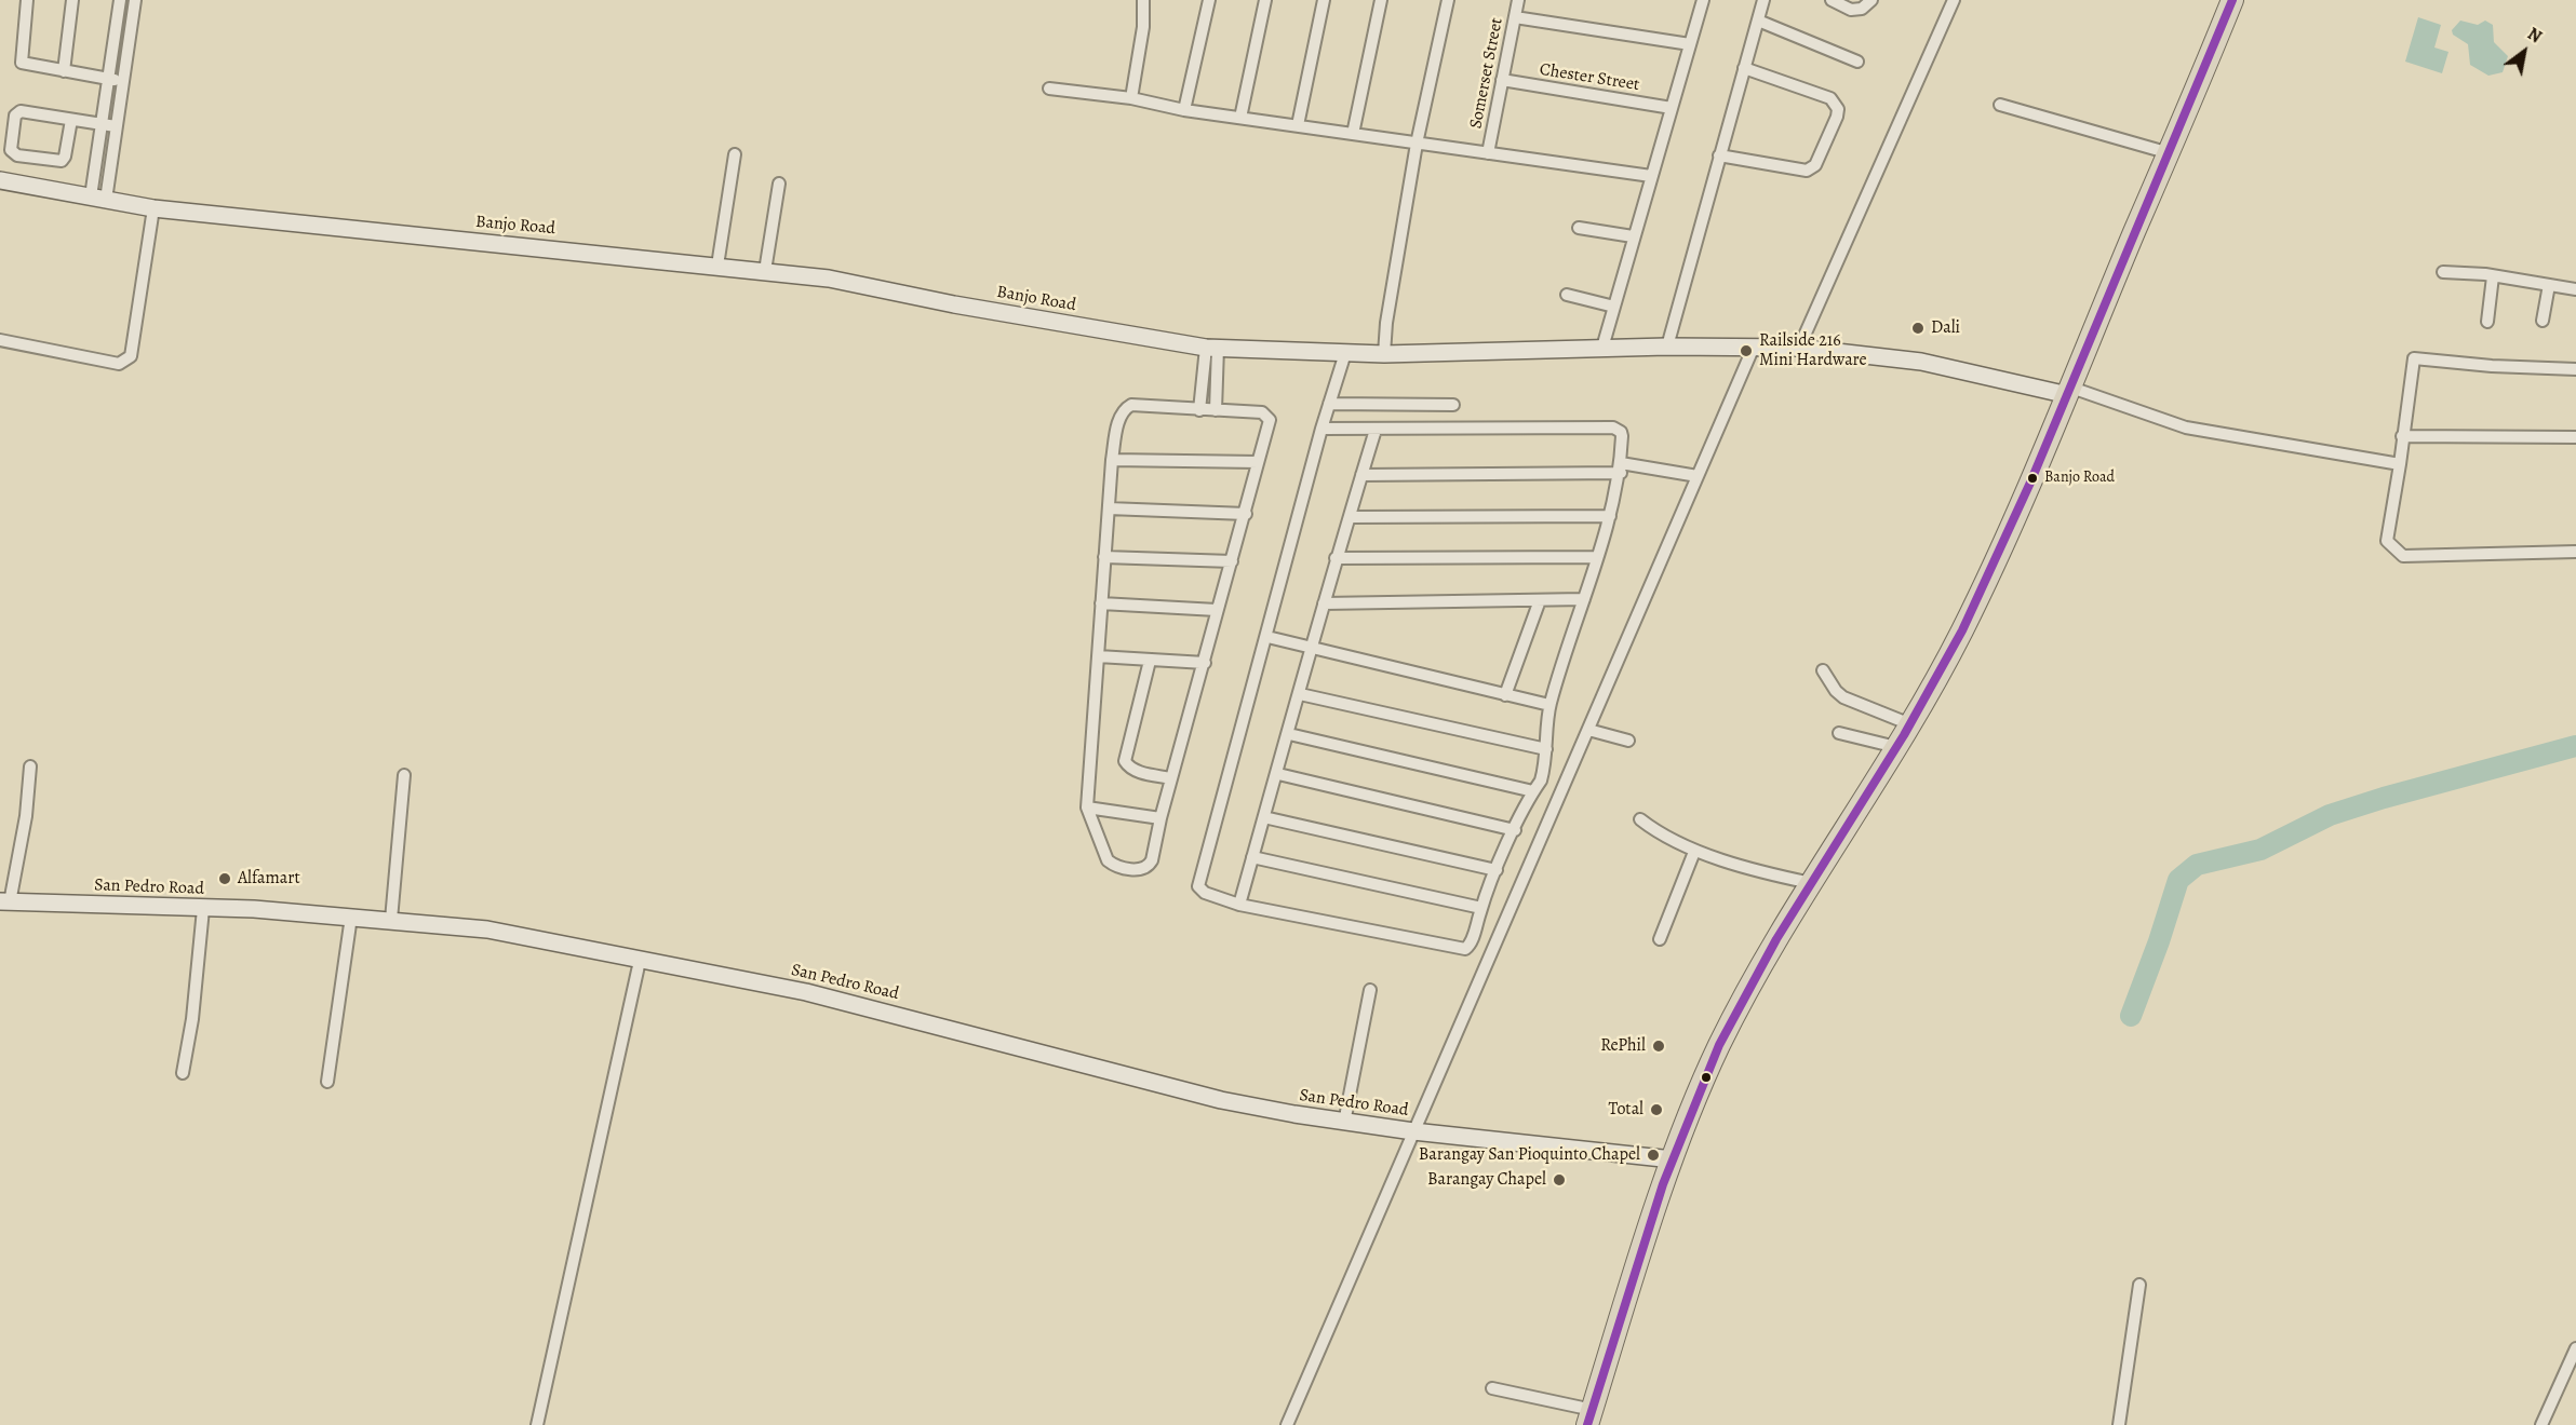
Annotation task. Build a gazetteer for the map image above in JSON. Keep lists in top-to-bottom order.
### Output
{
  "streets": {
    "street": [
      "Somerset Street",
      "Chester Street",
      "Banjo Road",
      "San Pedro Road"
    ]
  },
  "crossings": [
    ["Somerset Street", "Chester Street"]
  ],
  "places": [
    "Dali",
    "Railside 216 Mini Hardware",
    "Banjo Road",
    "Alfamart",
    "RePhil",
    "Total",
    "Barangay San Pioquinto Chapel",
    "Barangay Chapel"
  ],
  "north": "top right"
}
